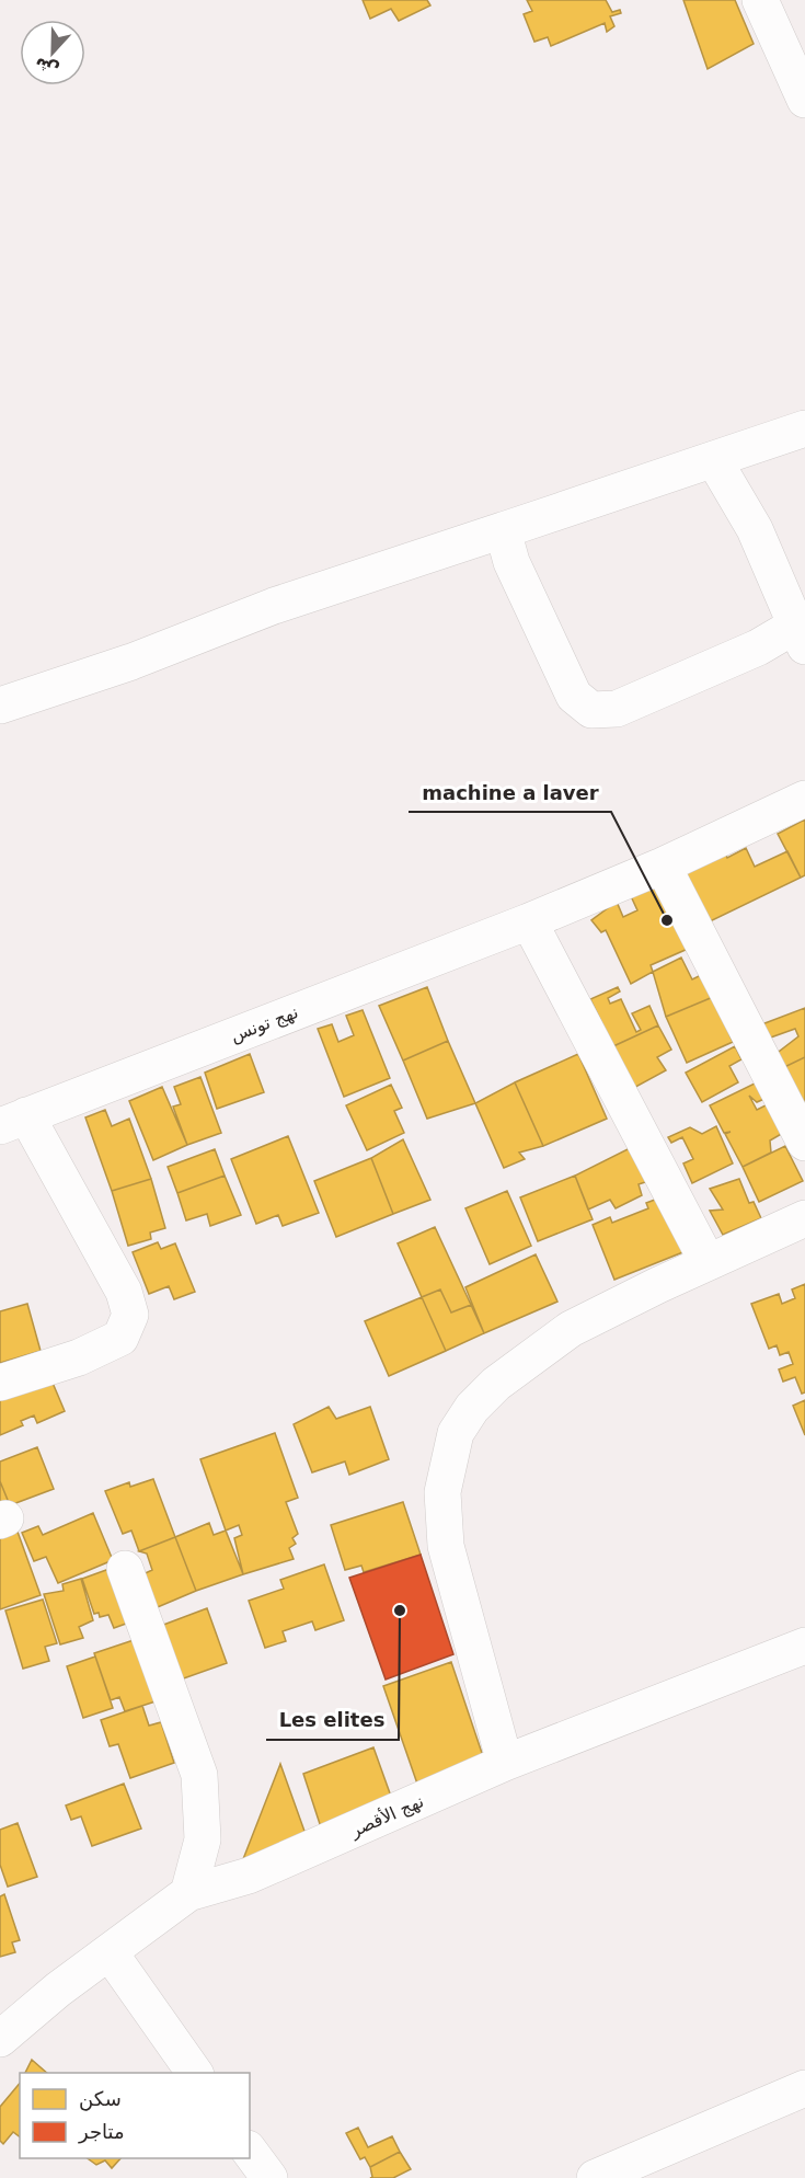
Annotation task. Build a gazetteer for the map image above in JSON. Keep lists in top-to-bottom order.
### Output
{
  "streets": {
    "street": ["نهج تونس", "نهج الأقصر"]
  },
  "places": ["machine a laver", "Les elites"],
  "legend": ["سكن", "متاجر"],
  "north": "bottom"
}
